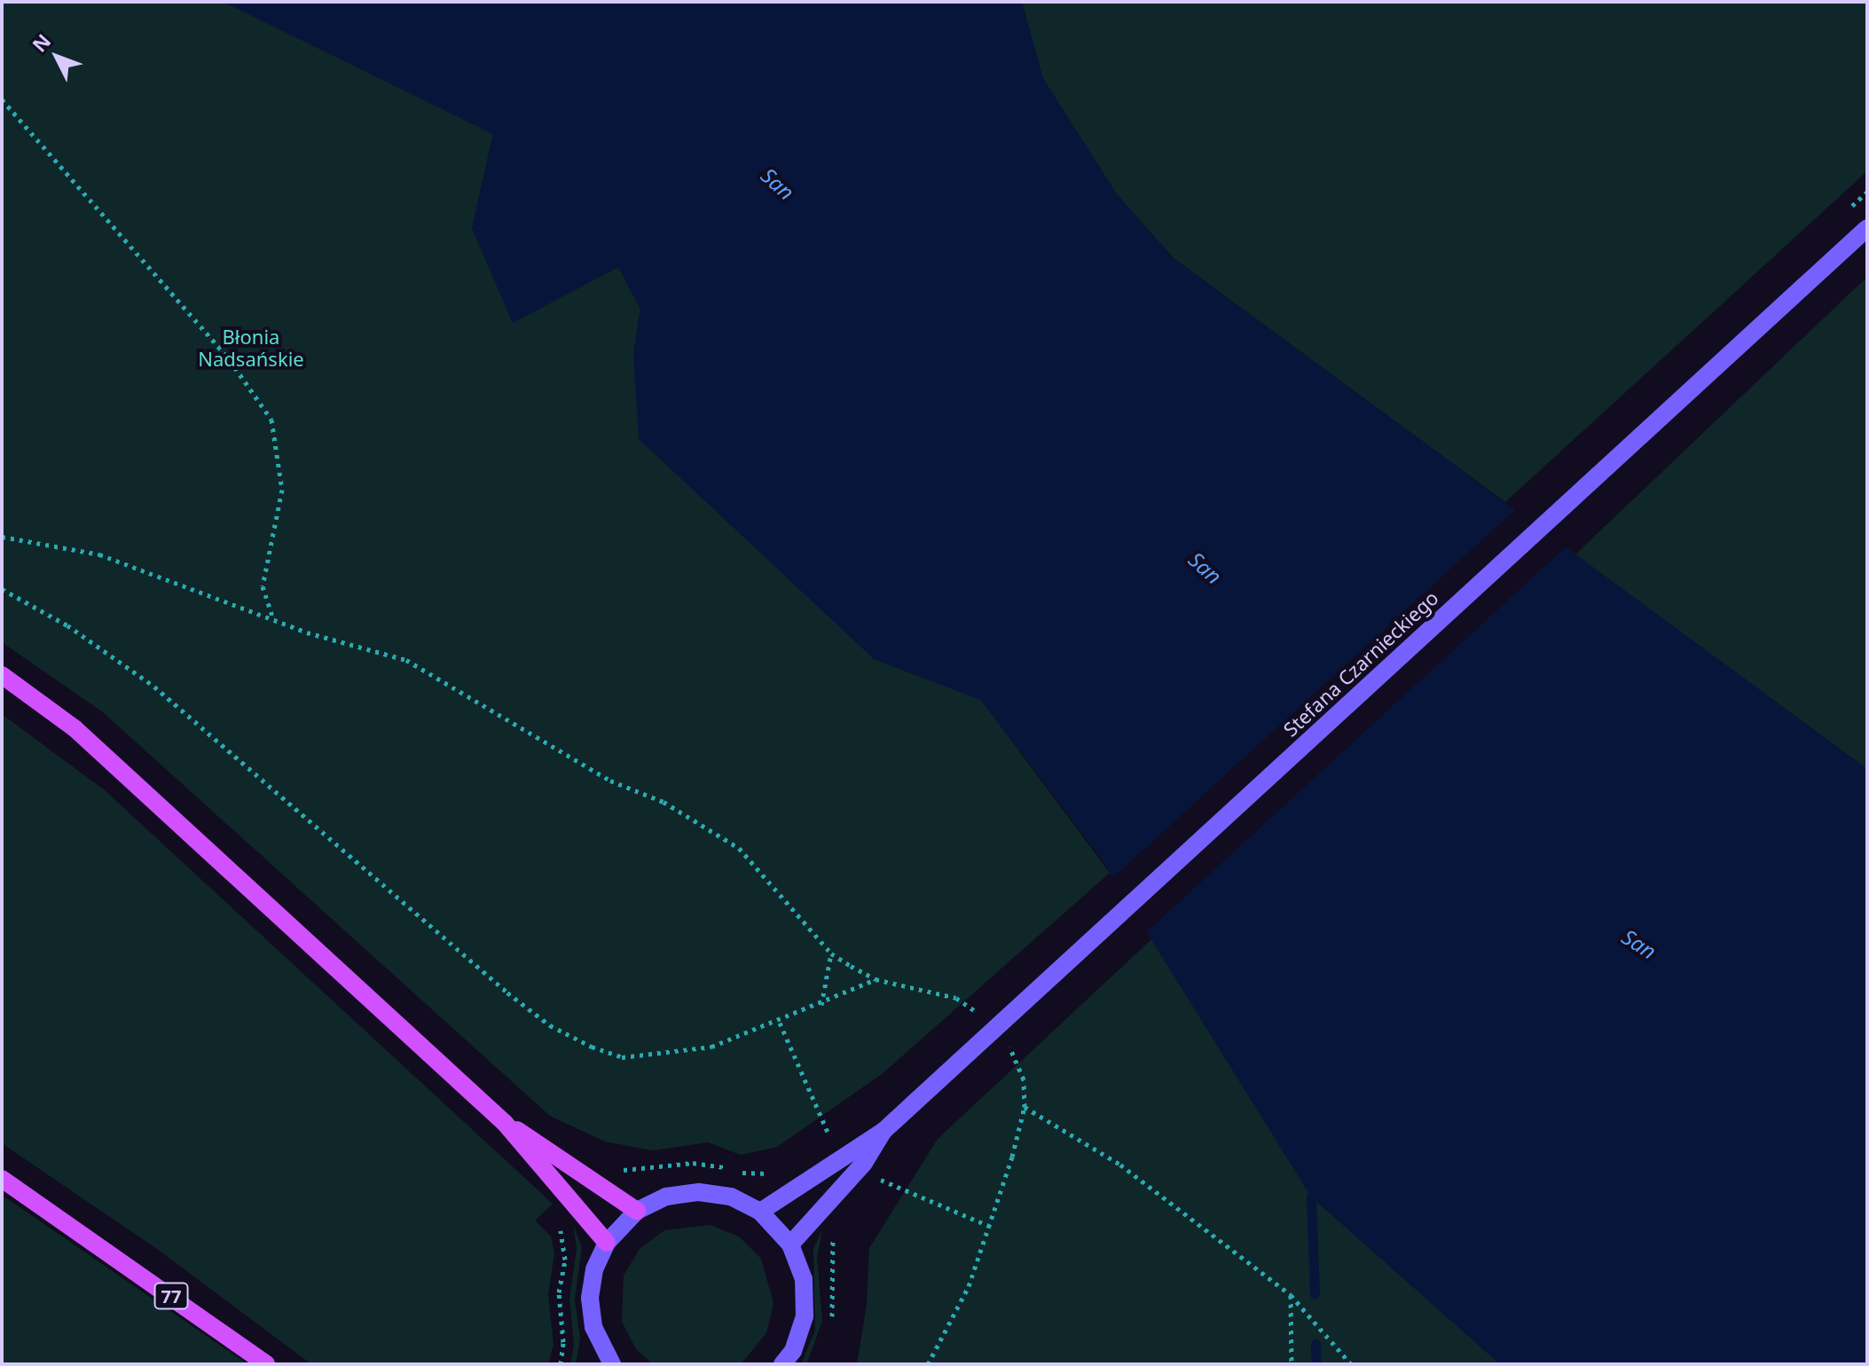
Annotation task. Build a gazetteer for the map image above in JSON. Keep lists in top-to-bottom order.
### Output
{
  "streets": {
    "main road": ["77"],
    "street": ["Stefana Czarnieckiego"]
  },
  "water": ["San"],
  "parks": ["Błonia Nadsańskie"],
  "north": "top left"
}
